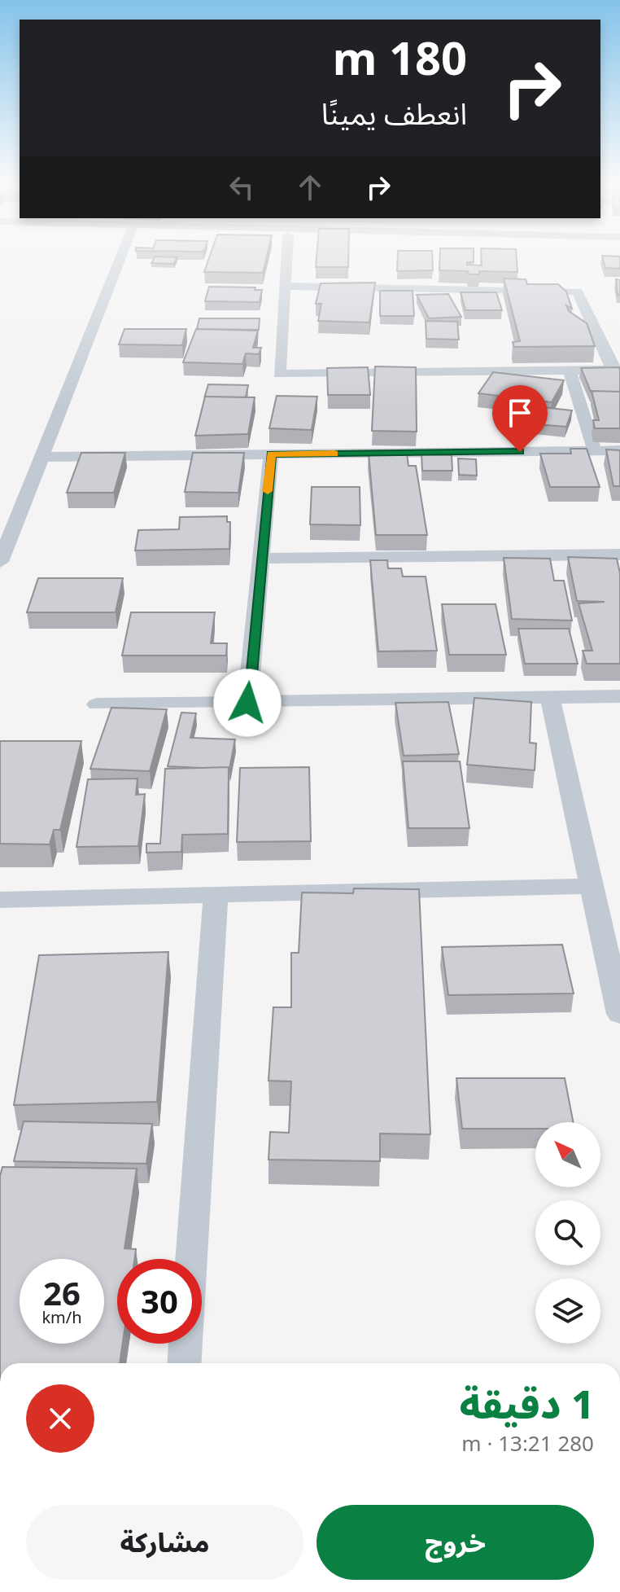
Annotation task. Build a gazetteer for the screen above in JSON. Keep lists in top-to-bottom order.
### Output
{
  "north": "top left",
  "page": {
    "turn": ["180 m", "انعطف يمينًا"],
    "speed": "26 km/h",
    "limit": "30",
    "heading": ["1 دقيقة", "280 m · 13:21"],
    "buttons": ["خروج", "مشاركة"]
  }
}
